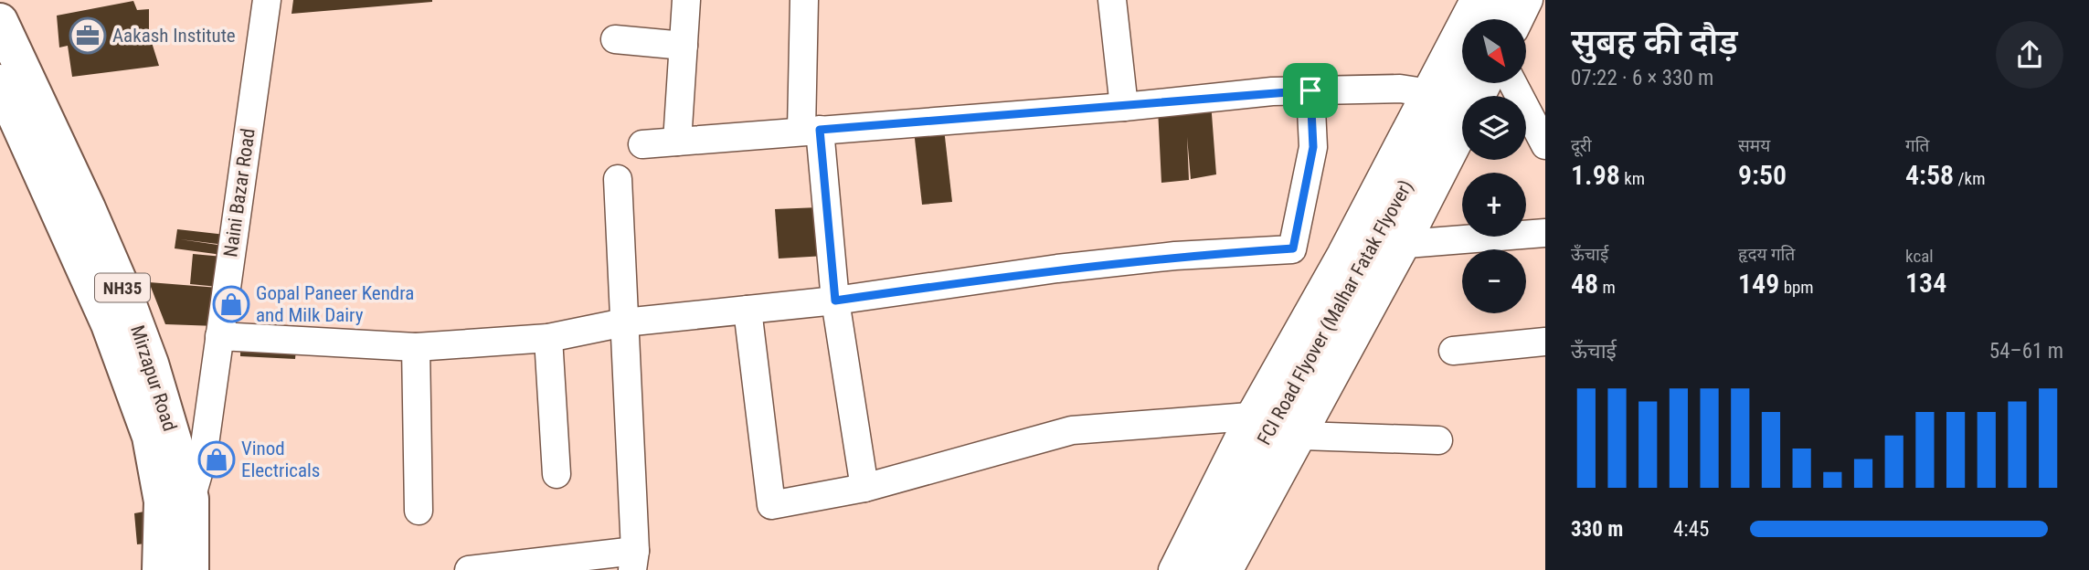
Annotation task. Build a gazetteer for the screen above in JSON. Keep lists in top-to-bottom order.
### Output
{
  "streets": {
    "main road": ["NH35", "FCI Road Flyover (Malhar Fatak Flyover)", "Mirzapur Road"],
    "street": ["Naini Bazar Road"]
  },
  "crossings": [
    ["Naini Bazar Road", "Mirzapur Road"]
  ],
  "places": {
    "office": ["Aakash Institute"],
    "shop": ["Gopal Paneer Kendra and Milk Dairy", "Vinod Electricals"]
  },
  "north": "bottom right",
  "page": {
    "heading": ["सुबह की दौड़", "07:22 · 6 × 330 m"],
    "map_buttons": ["+", "−"],
    "stats": [
      ["दूरी", "1.98 km"],
      ["समय", "9:50"],
      ["गति", "4:58 /km"],
      ["ऊँचाई", "48 m"],
      ["हृदय गति", "149 bpm"],
      ["kcal", "134"]
    ],
    "chart": ["ऊँचाई", "54–61 m"],
    "list": [
      {
        "name": "330 m",
        "note": "4:45"
      }
    ]
  }
}
